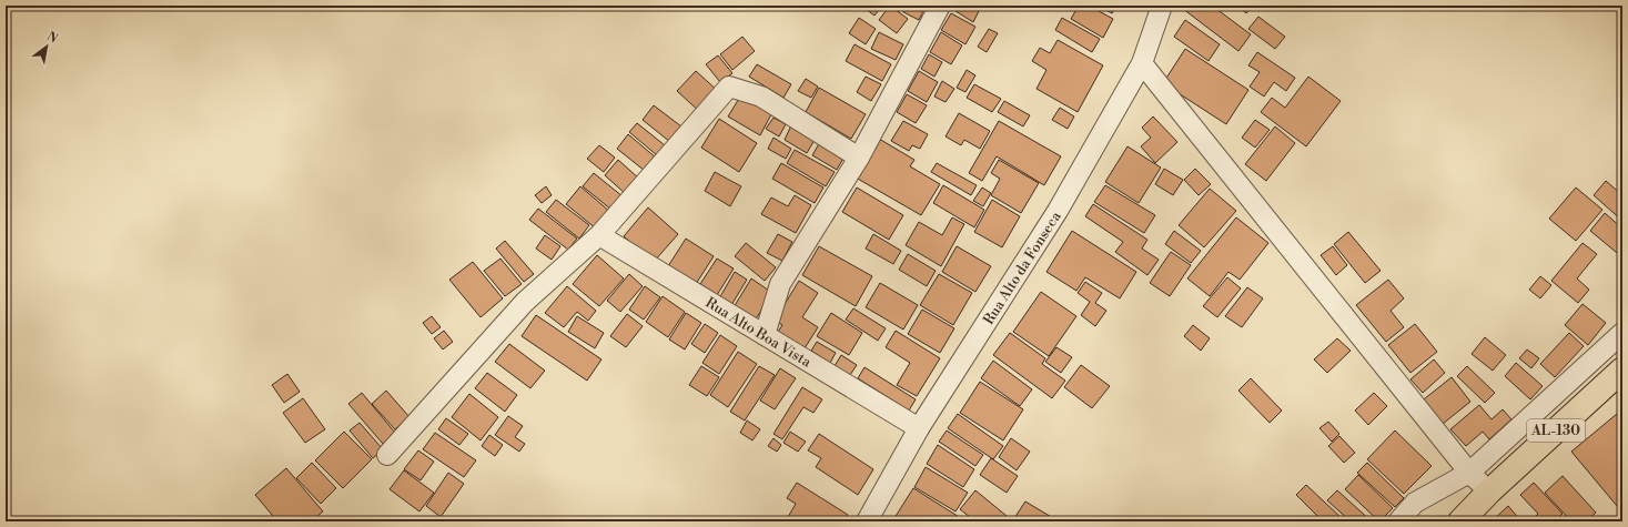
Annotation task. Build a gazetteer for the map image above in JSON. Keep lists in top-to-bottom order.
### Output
{
  "streets": {
    "main road": ["AL-130"],
    "street": ["Rua Alto da Fonseca", "Rua Alto Boa Vista"]
  },
  "crossings": [
    ["Rua Alto da Fonseca", "Rua Alto Boa Vista"]
  ],
  "north": "top right"
}
